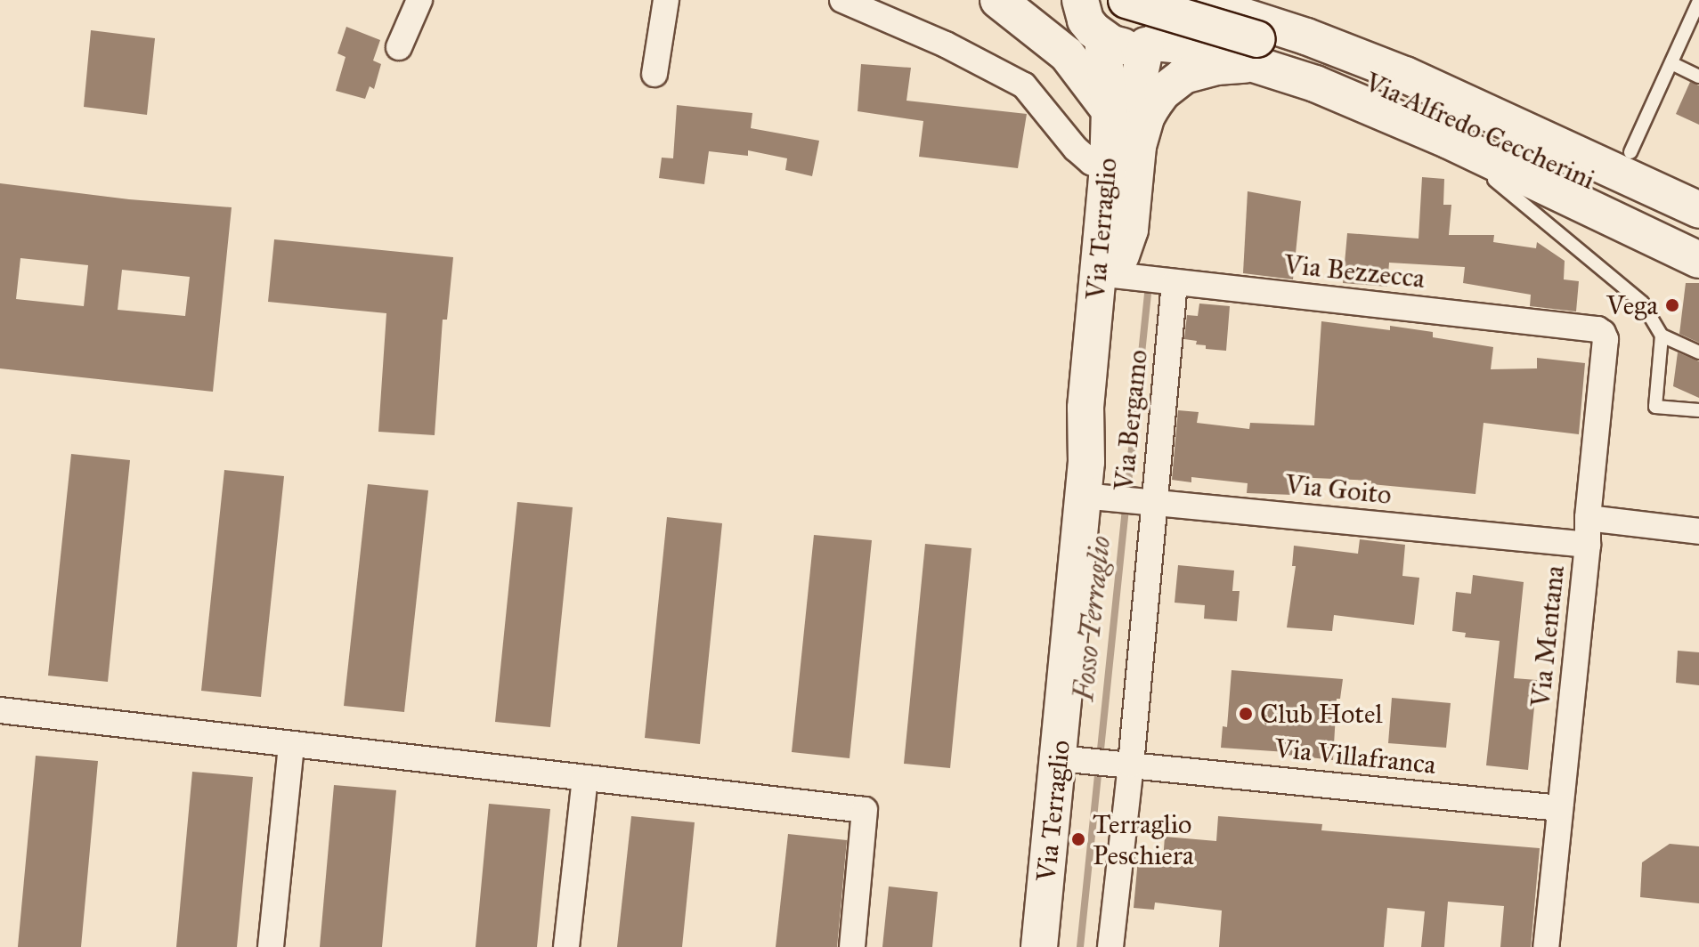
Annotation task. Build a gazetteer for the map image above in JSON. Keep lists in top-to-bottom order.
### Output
{
  "streets": {
    "main road": ["Via Alfredo Ceccherini", "Via Terraglio"],
    "street": [
      "Via Bezzecca",
      "Via Bergamo",
      "Via Goito",
      "Via Mentana",
      "Via Villafranca"
    ]
  },
  "crossings": [
    ["Via Terraglio", "Via Bezzecca"],
    ["Via Terraglio", "Via Goito"],
    ["Via Terraglio", "Via Villafranca"],
    ["Via Bezzecca", "Via Bergamo"],
    ["Via Bezzecca", "Via Mentana"],
    ["Via Bergamo", "Via Goito"],
    ["Via Bergamo", "Via Villafranca"],
    ["Via Goito", "Via Mentana"],
    ["Via Mentana", "Via Villafranca"]
  ],
  "water": ["Fosso Terraglio"],
  "places": ["Vega", "Club Hotel", "Terraglio Peschiera"]
}
